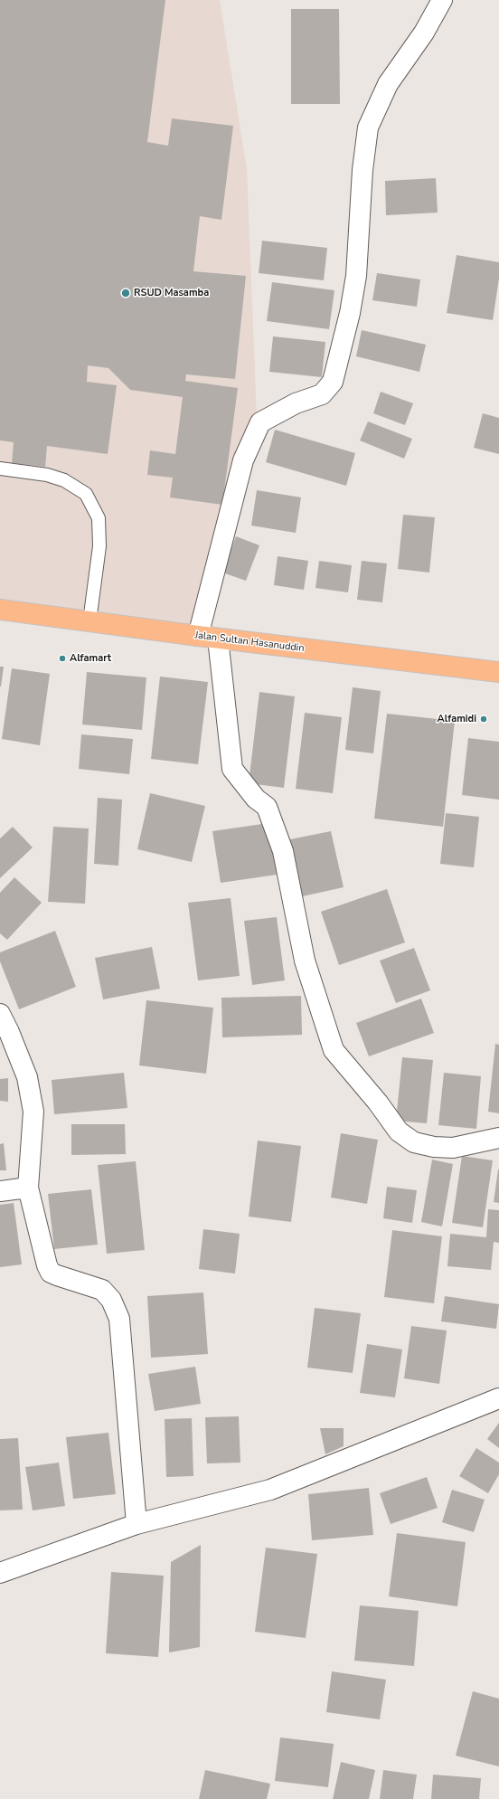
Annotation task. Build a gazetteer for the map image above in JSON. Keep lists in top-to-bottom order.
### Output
{
  "streets": {
    "highway": ["Jalan Sultan Hasanuddin"]
  },
  "places": ["RSUD Masamba", "Alfamart", "Alfamidi"]
}
